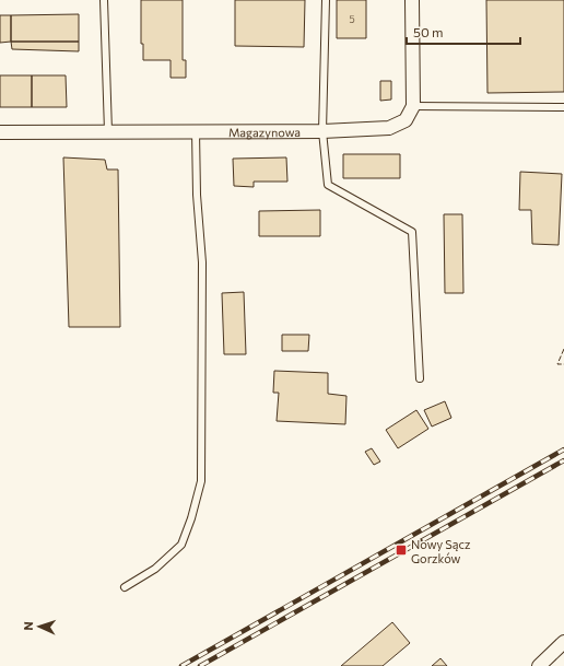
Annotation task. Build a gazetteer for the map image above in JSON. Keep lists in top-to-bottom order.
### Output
{
  "streets": {
    "street": ["Magazynowa"]
  },
  "places": {
    "transit": ["Nowy Sącz Gorzków"]
  },
  "house_numbers": ["5"],
  "scale_bar": "50 m",
  "north": "left"
}
